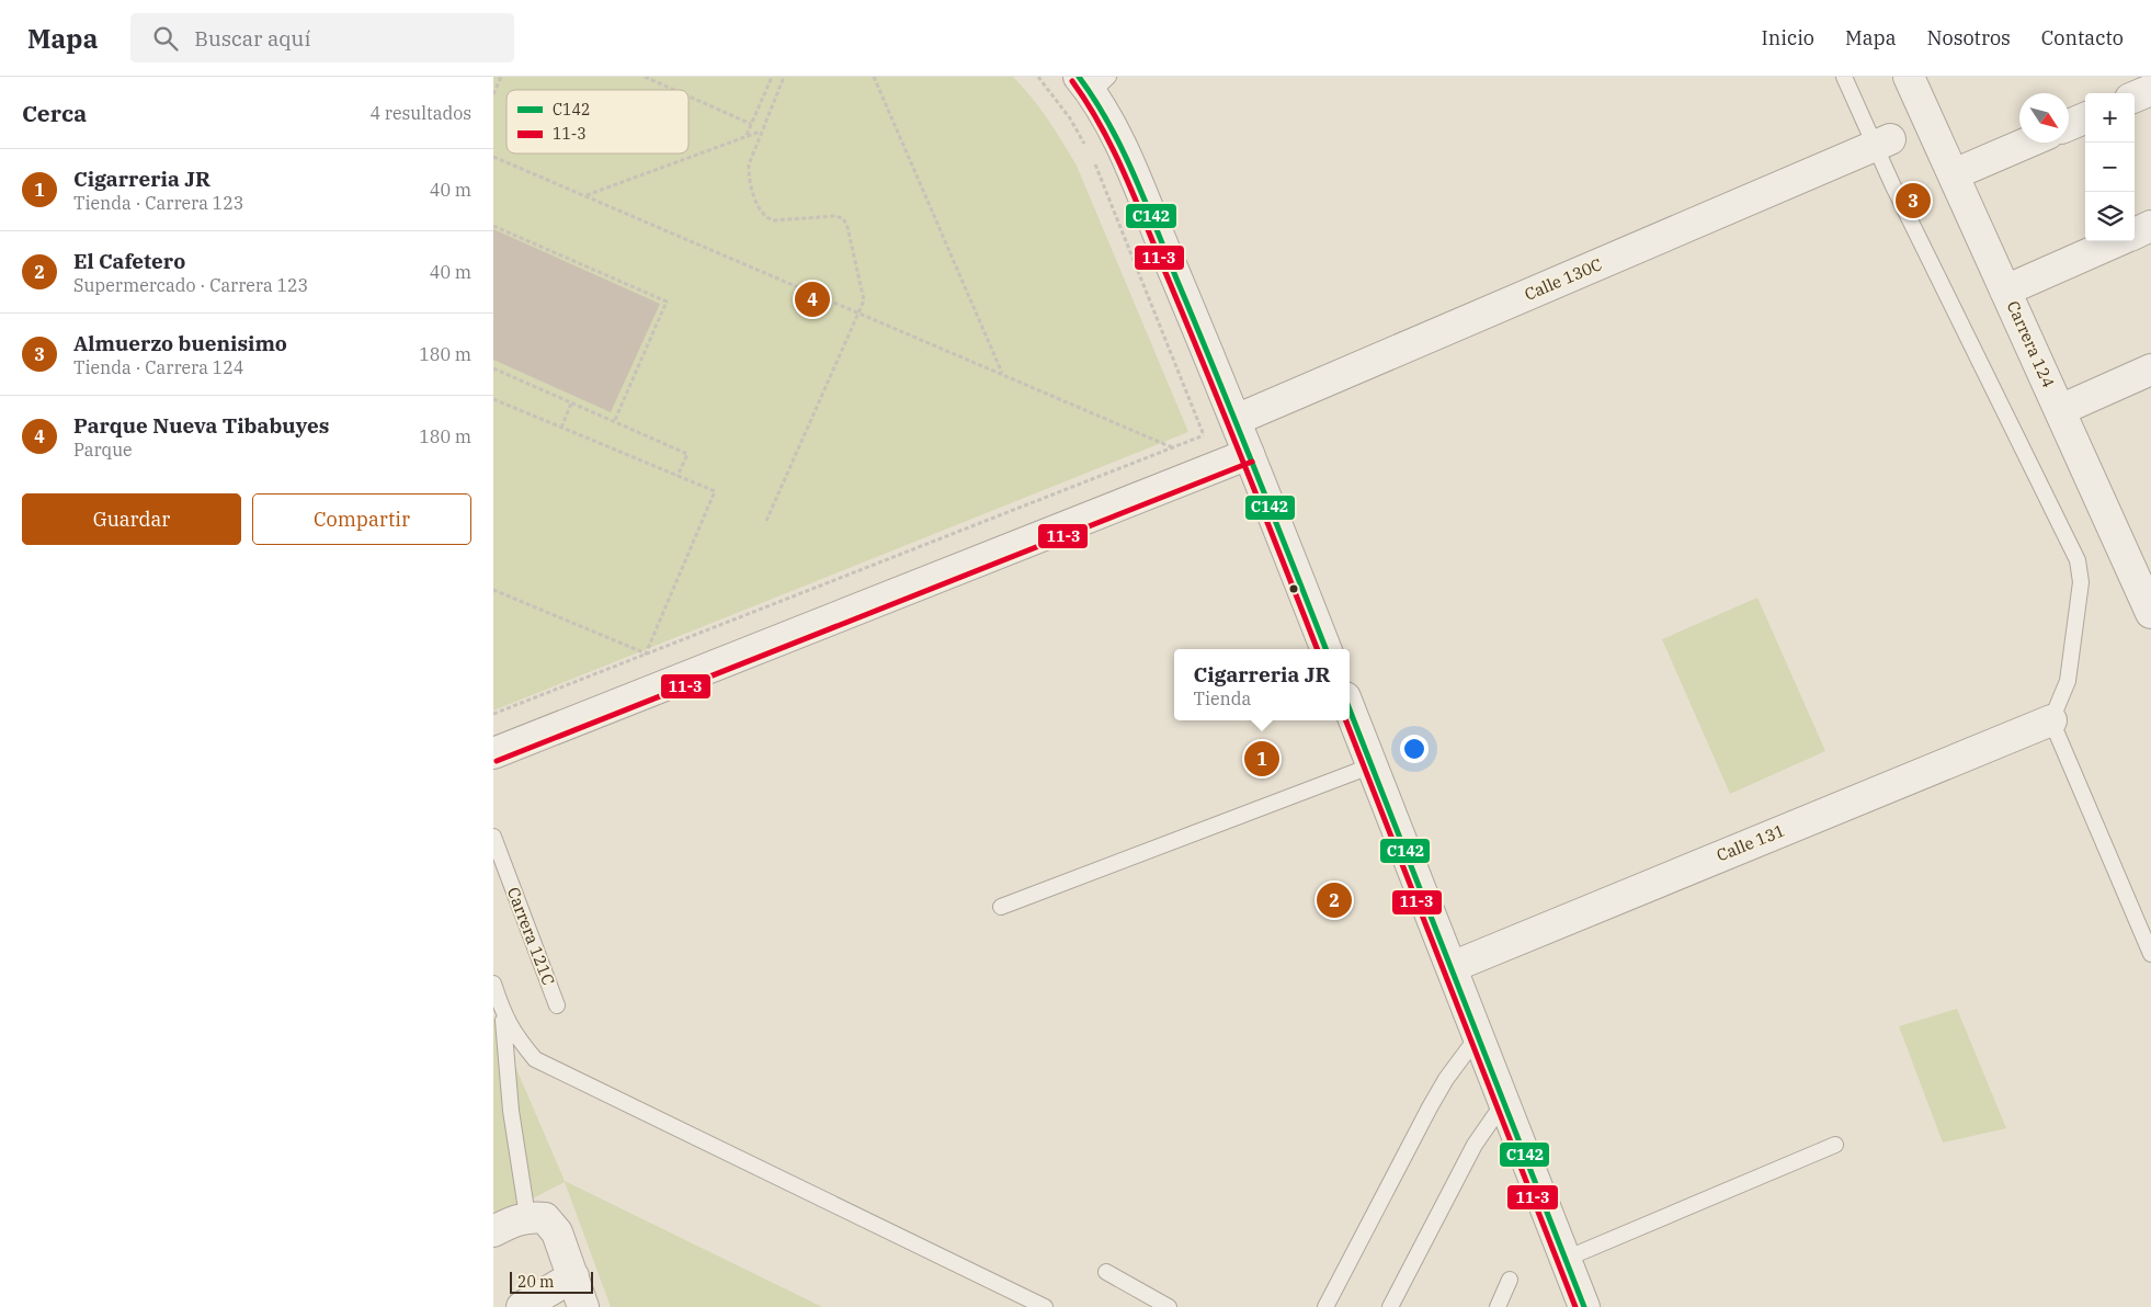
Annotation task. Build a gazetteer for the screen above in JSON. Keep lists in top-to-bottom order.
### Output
{
  "streets": {
    "street": ["Calle 130C", "Carrera 124", "Calle 131"],
    "lane": ["Carrera 121C"]
  },
  "lines": ["transit line C142", "transit line 11-3"],
  "legend": ["C142", "11-3"],
  "scale_bar": "20 m",
  "north": "bottom right",
  "page": {
    "header": "Mapa",
    "search": "Buscar aquí",
    "nav": [
      "Inicio",
      "Mapa",
      "Nosotros",
      "Contacto"
    ],
    "heading": ["Cerca", "4 resultados"],
    "map_buttons": ["+", "−"],
    "list": [
      {
        "mark": "1",
        "name": "Cigarreria JR",
        "note": "Tienda · Carrera 123",
        "value": "40 m"
      },
      {
        "mark": "2",
        "name": "El Cafetero",
        "note": "Supermercado · Carrera 123",
        "value": "40 m"
      },
      {
        "mark": "3",
        "name": "Almuerzo buenisimo",
        "note": "Tienda · Carrera 124",
        "value": "180 m"
      },
      {
        "mark": "4",
        "name": "Parque Nueva Tibabuyes",
        "note": "Parque",
        "value": "180 m"
      }
    ],
    "pins": [
      "3",
      "4",
      "1",
      "2"
    ],
    "buttons": ["Guardar", "Compartir"],
    "popup": ["Cigarreria JR", "Tienda"],
    "scale": "20 m"
  }
}
